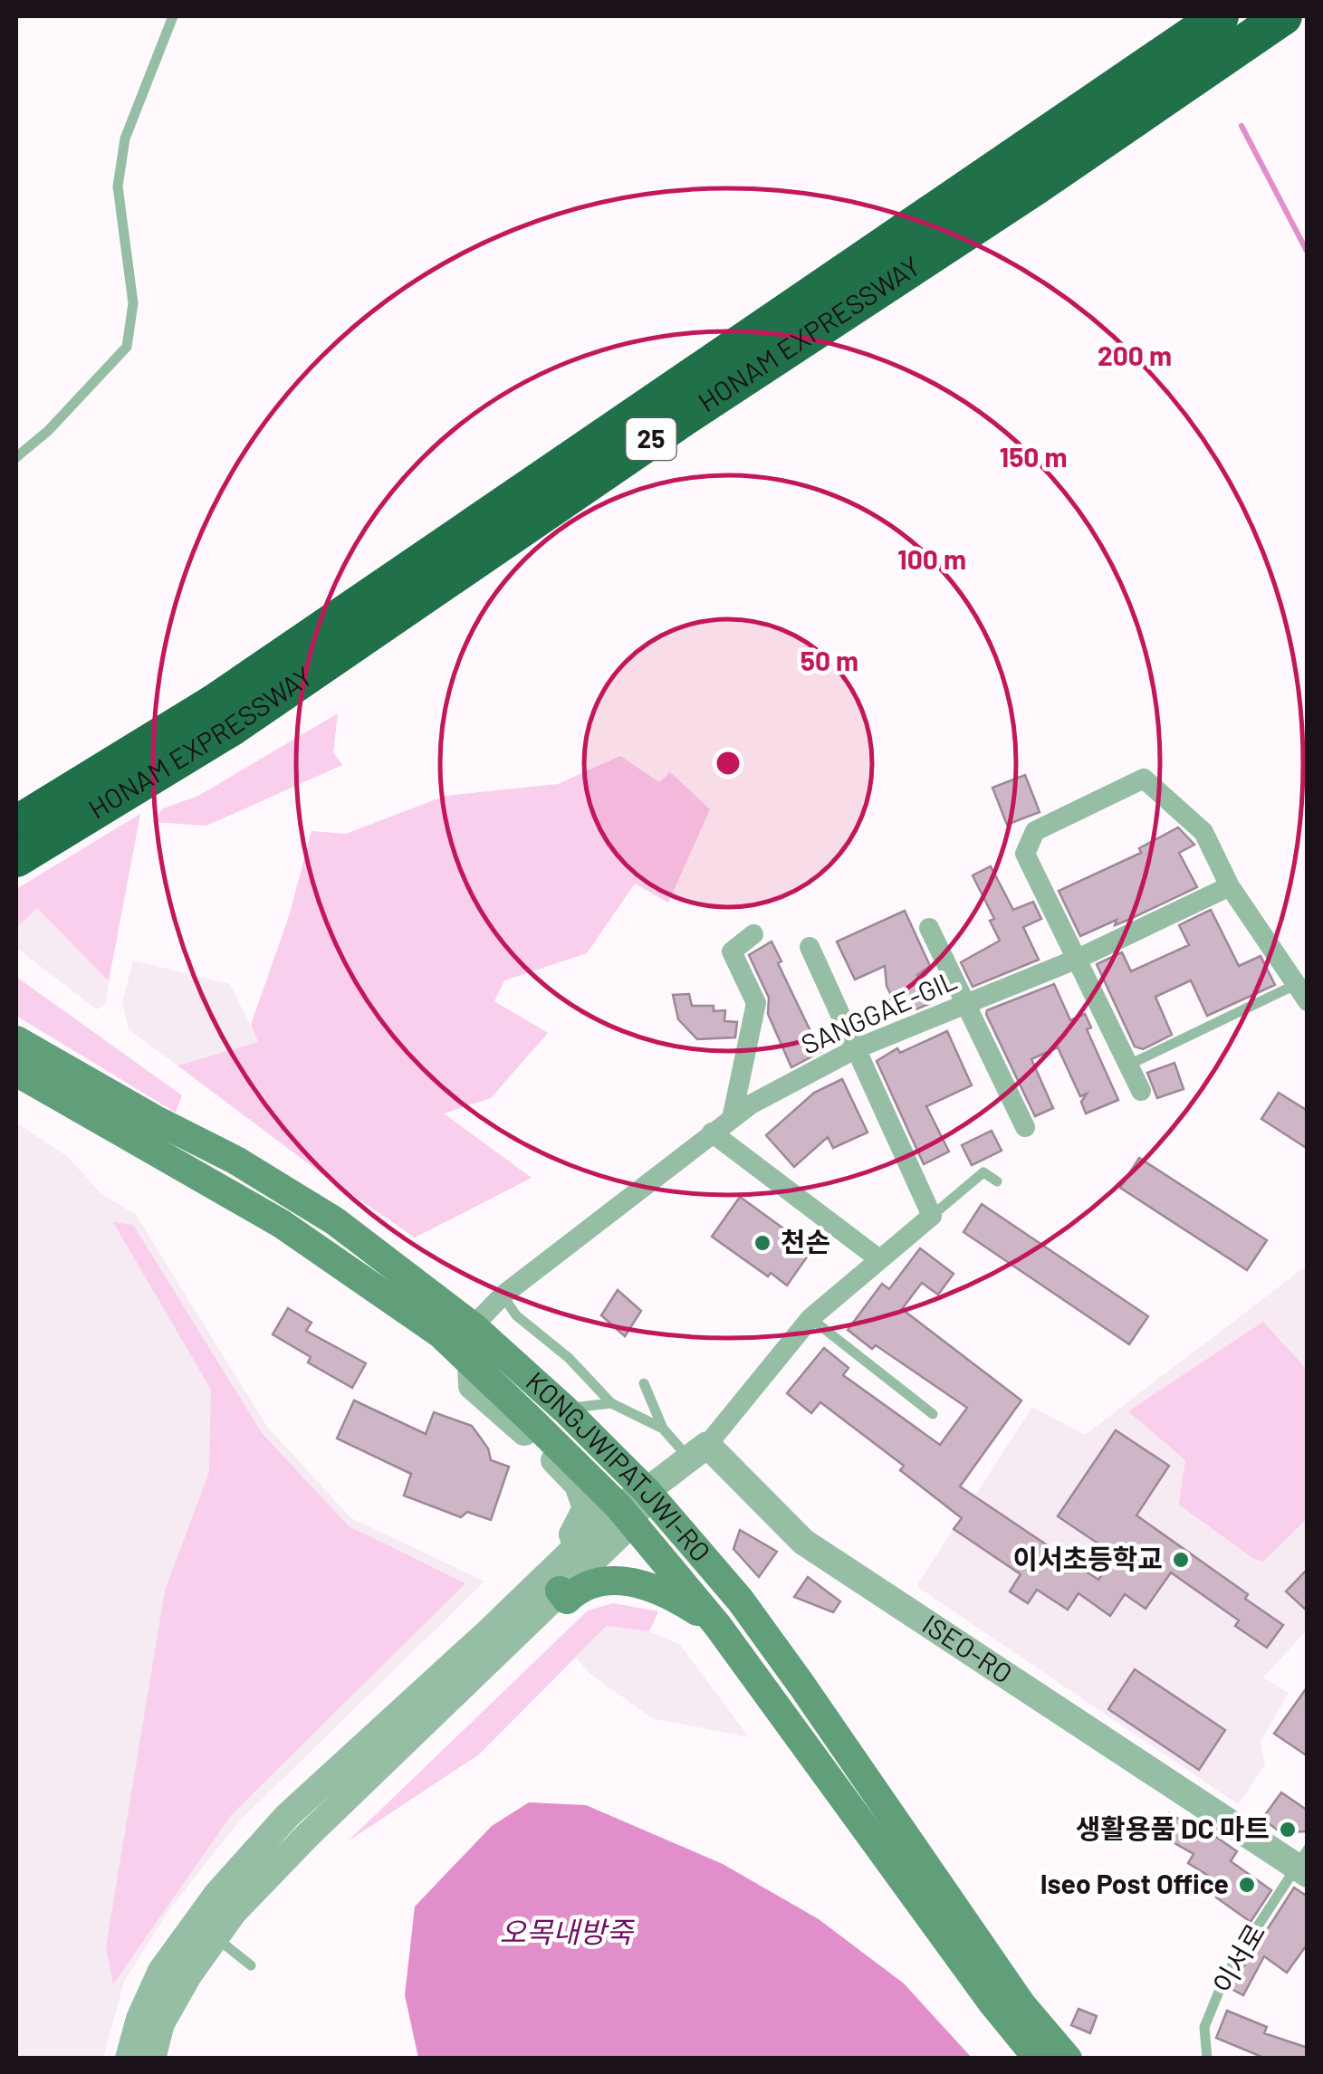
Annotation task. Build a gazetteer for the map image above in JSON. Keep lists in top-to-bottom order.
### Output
{
  "streets": {
    "highway": ["HONAM EXPRESSWAY", "25"],
    "main road": ["KONGJWIPATJWI-RO"],
    "street": ["SANGGAE-GIL", "ISEO-RO"],
    "lane": ["이서로"]
  },
  "crossings": [
    ["SANGGAE-GIL", "KONGJWIPATJWI-RO"],
    ["ISEO-RO", "이서로"]
  ],
  "water": ["오목내방죽"],
  "places": [
    "천손",
    "이서초등학교",
    "생활용품 DC 마트",
    "Iseo Post Office"
  ],
  "rings": [
    "200 m",
    "150 m",
    "100 m",
    "50 m"
  ]
}
